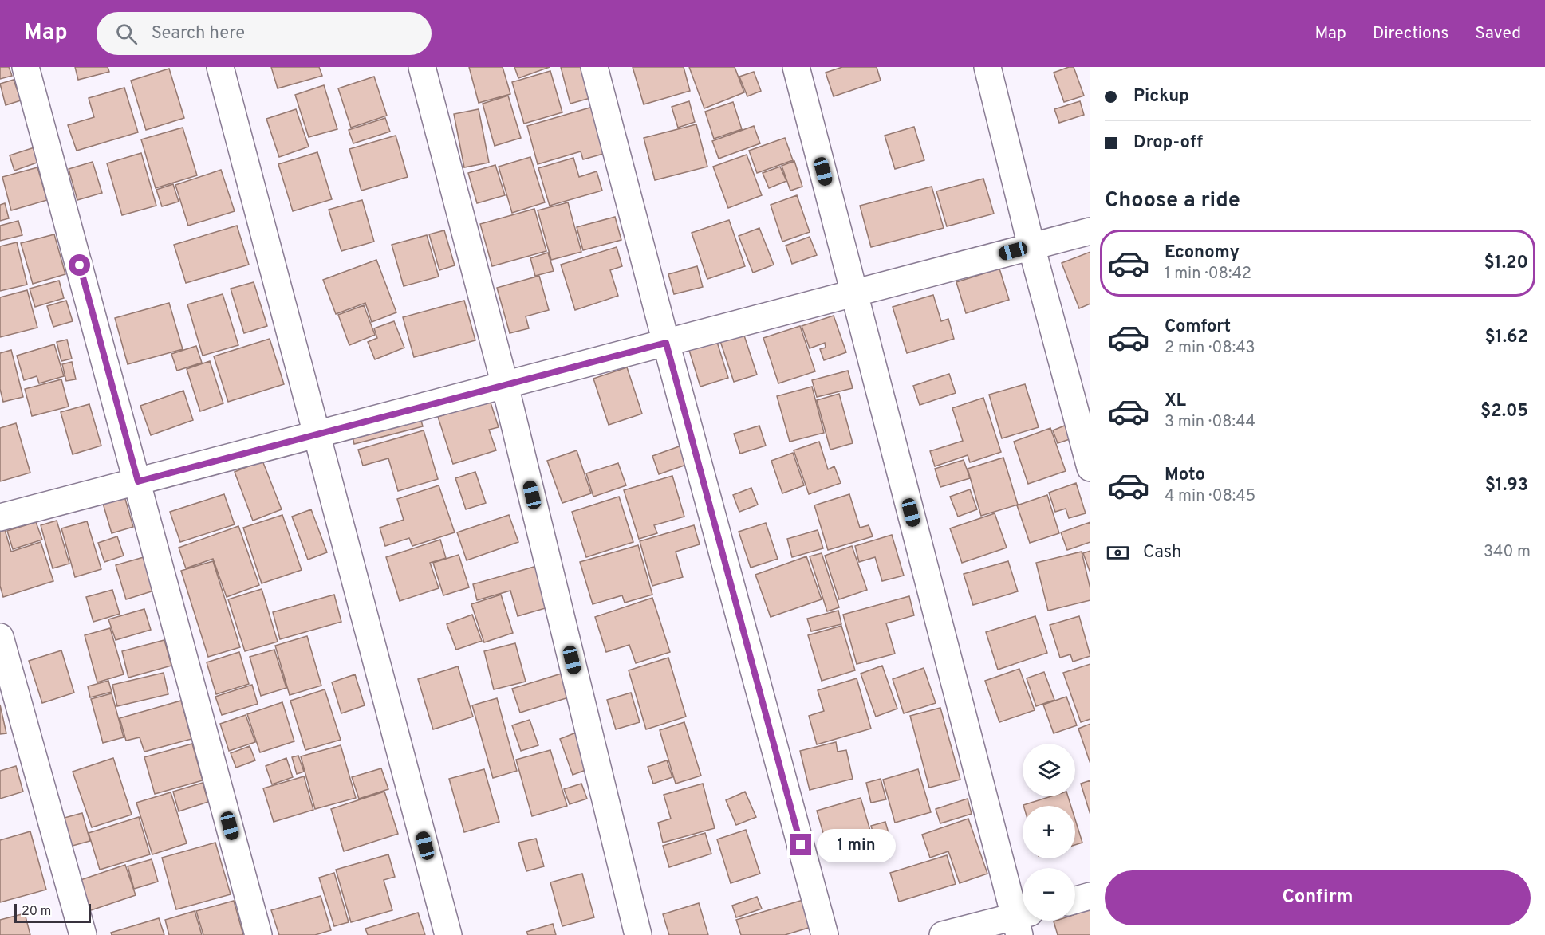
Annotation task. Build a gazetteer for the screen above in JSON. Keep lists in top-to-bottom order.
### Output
{
  "scale_bar": "20 m",
  "page": {
    "header": "Map",
    "search": "Search here",
    "nav": ["Map", "Directions", "Saved"],
    "banner": ["Pickup", "Drop-off"],
    "heading": "Choose a ride",
    "list": [
      {
        "name": "Economy",
        "note": "1 min · 08:42",
        "value": "$1.20"
      },
      {
        "name": "Comfort",
        "note": "2 min · 08:43",
        "value": "$1.62"
      },
      {
        "name": "XL",
        "note": "3 min · 08:44",
        "value": "$2.05"
      },
      {
        "name": "Moto",
        "note": "4 min · 08:45",
        "value": "$1.93"
      }
    ],
    "pay": ["Cash", "340 m"],
    "map_buttons": ["+", "−"],
    "bubble": "1 min",
    "buttons": "Confirm",
    "scale": "20 m"
  }
}
